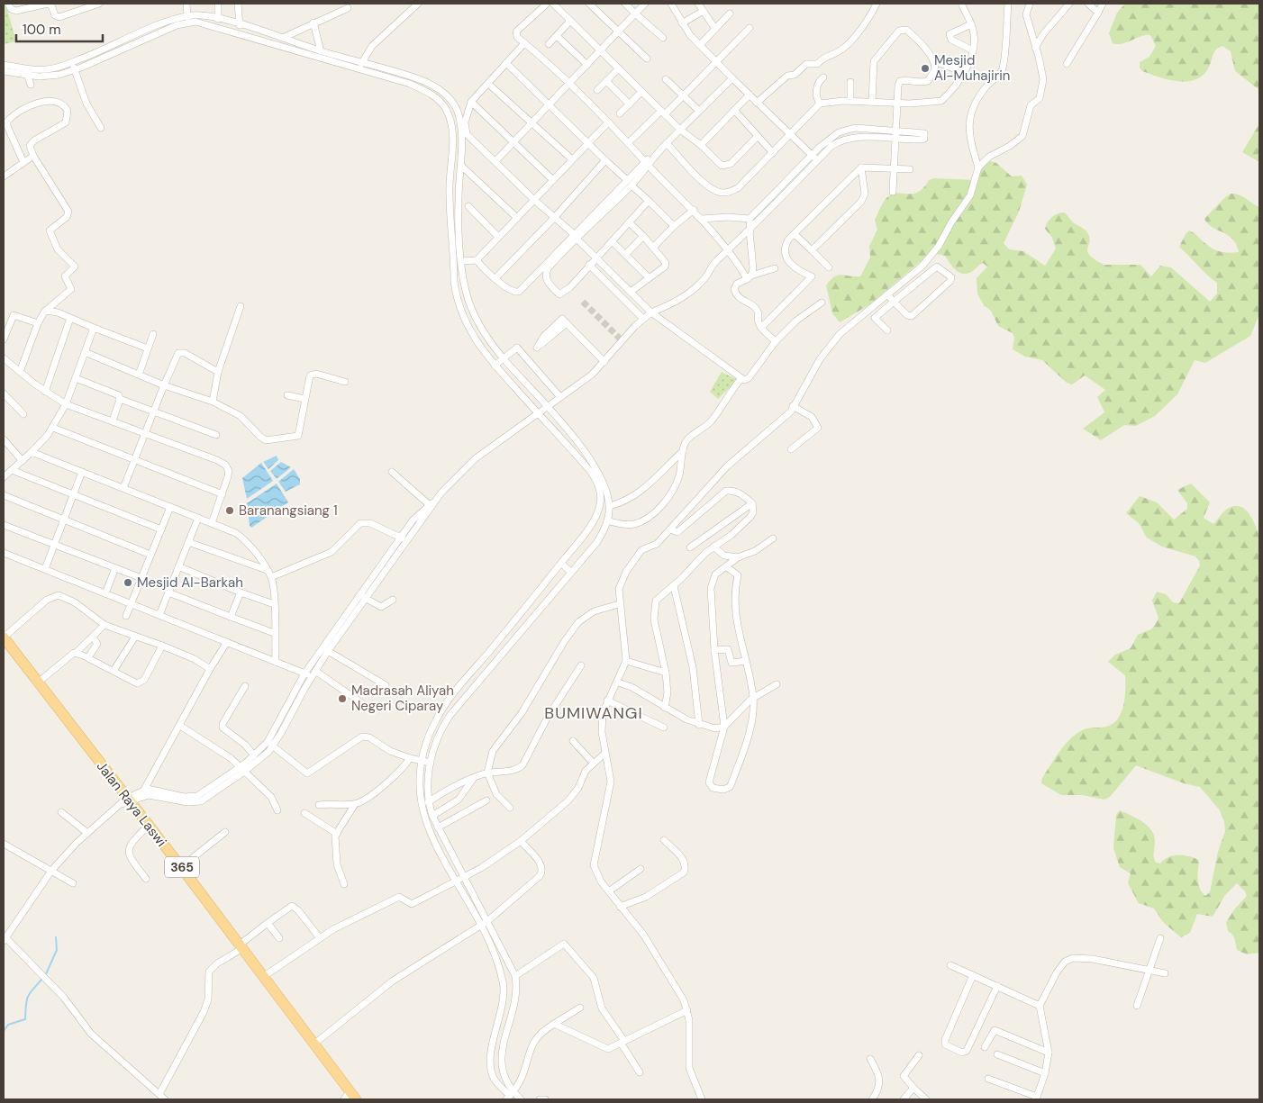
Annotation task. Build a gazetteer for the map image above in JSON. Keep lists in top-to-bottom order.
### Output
{
  "streets": {
    "main road": ["Jalan Raya Laswi", "365"]
  },
  "districts": ["BUMIWANGI"],
  "places": [
    "Mesjid Al-Muhajirin",
    "Baranangsiang 1",
    "Mesjid Al-Barkah",
    "Madrasah Aliyah Negeri Ciparay"
  ],
  "scale_bar": "100 m"
}
